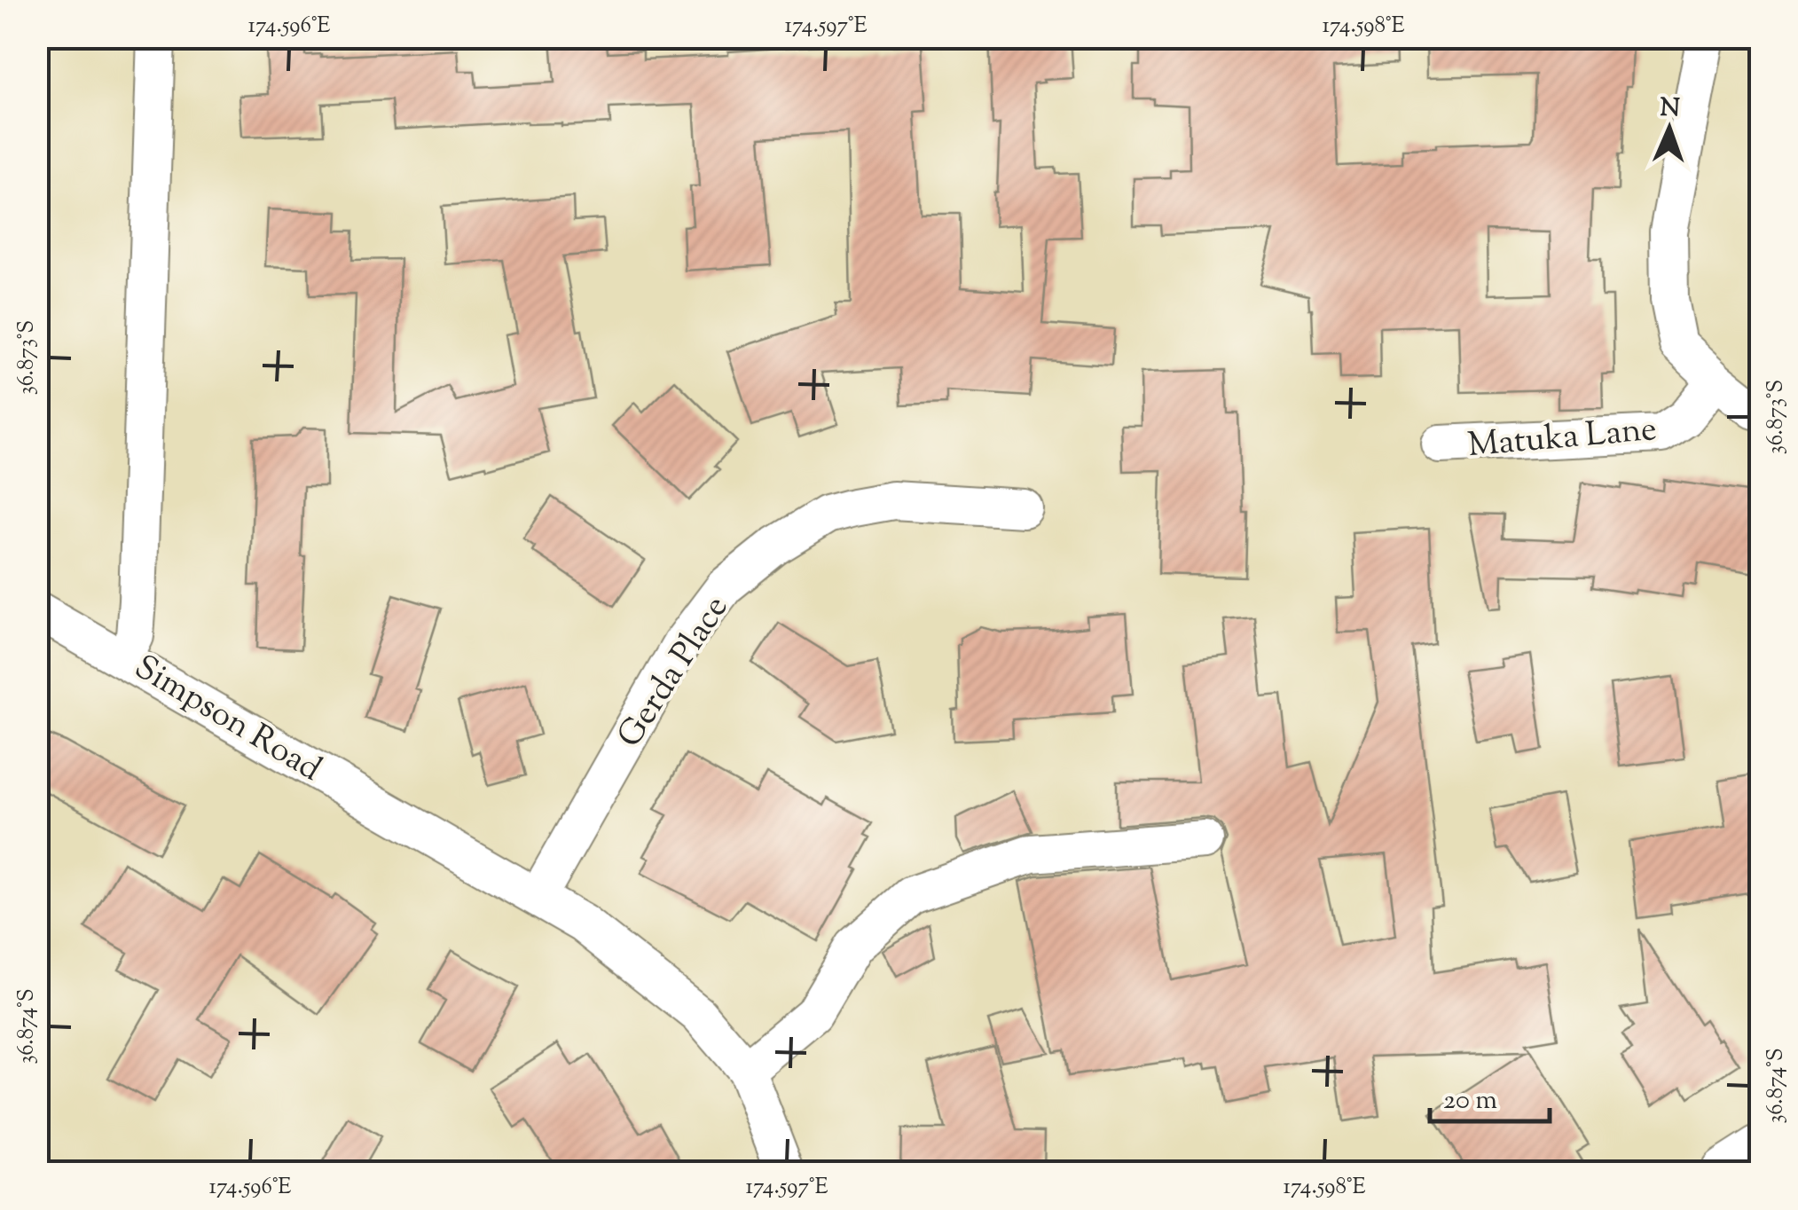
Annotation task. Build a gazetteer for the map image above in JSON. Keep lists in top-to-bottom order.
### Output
{
  "streets": {
    "street": ["Matuka Lane", "Gerda Place", "Simpson Road"]
  },
  "crossings": [
    ["Gerda Place", "Simpson Road"]
  ],
  "scale_bar": "20 m",
  "north": "top",
  "coordinates": [
    "174.596°E",
    "174.597°E",
    "174.598°E",
    "36.873°S",
    "36.874°S"
  ]
}
